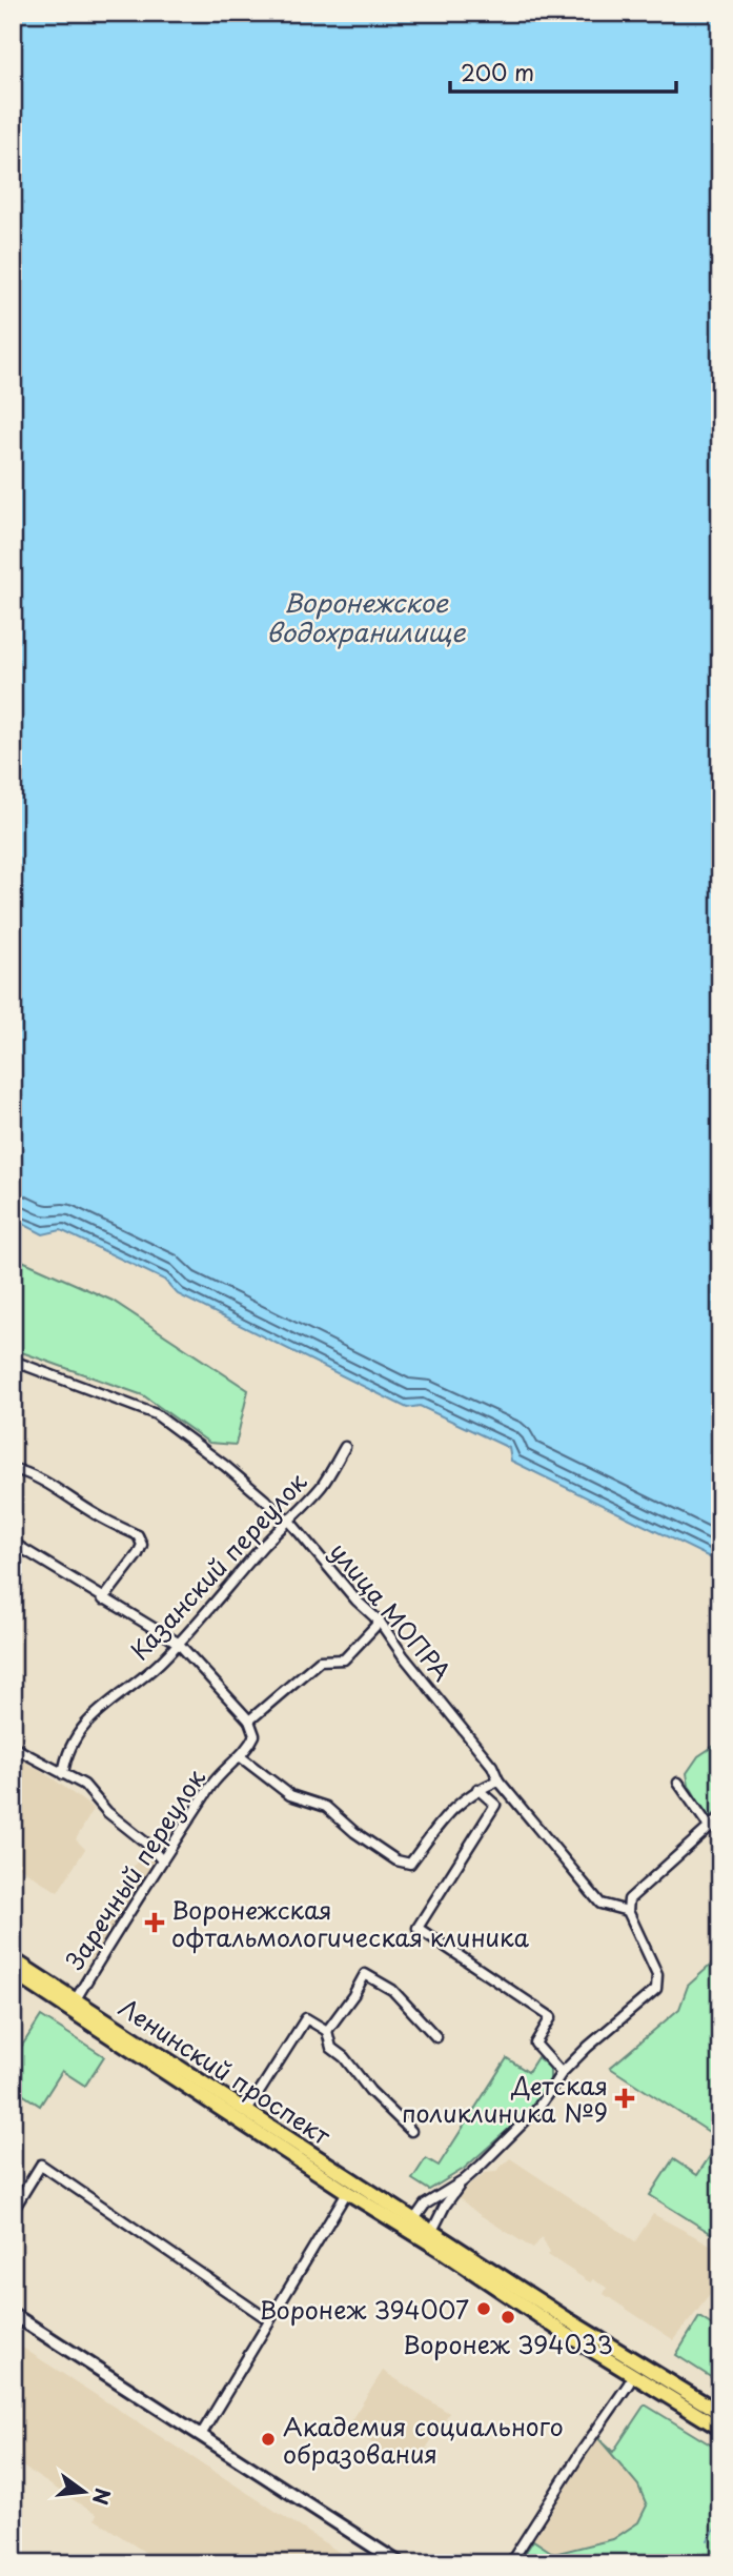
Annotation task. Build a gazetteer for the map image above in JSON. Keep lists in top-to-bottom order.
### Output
{
  "streets": {
    "main road": ["Ленинский проспект"],
    "street": ["Казанский переулок", "улица МОПРА", "Заречный переулок"]
  },
  "crossings": [
    ["Казанский переулок", "улица МОПРА"],
    ["Заречный переулок", "Ленинский проспект"]
  ],
  "water": ["Воронежское водохранилище"],
  "places": {
    "health": ["Воронежская офтальмологическая клиника", "Детская поликлиника №9"],
    "other": ["Воронеж 394007", "Воронеж 394033", "Академия социального образования"]
  },
  "scale_bar": "200 m",
  "north": "right"
}
